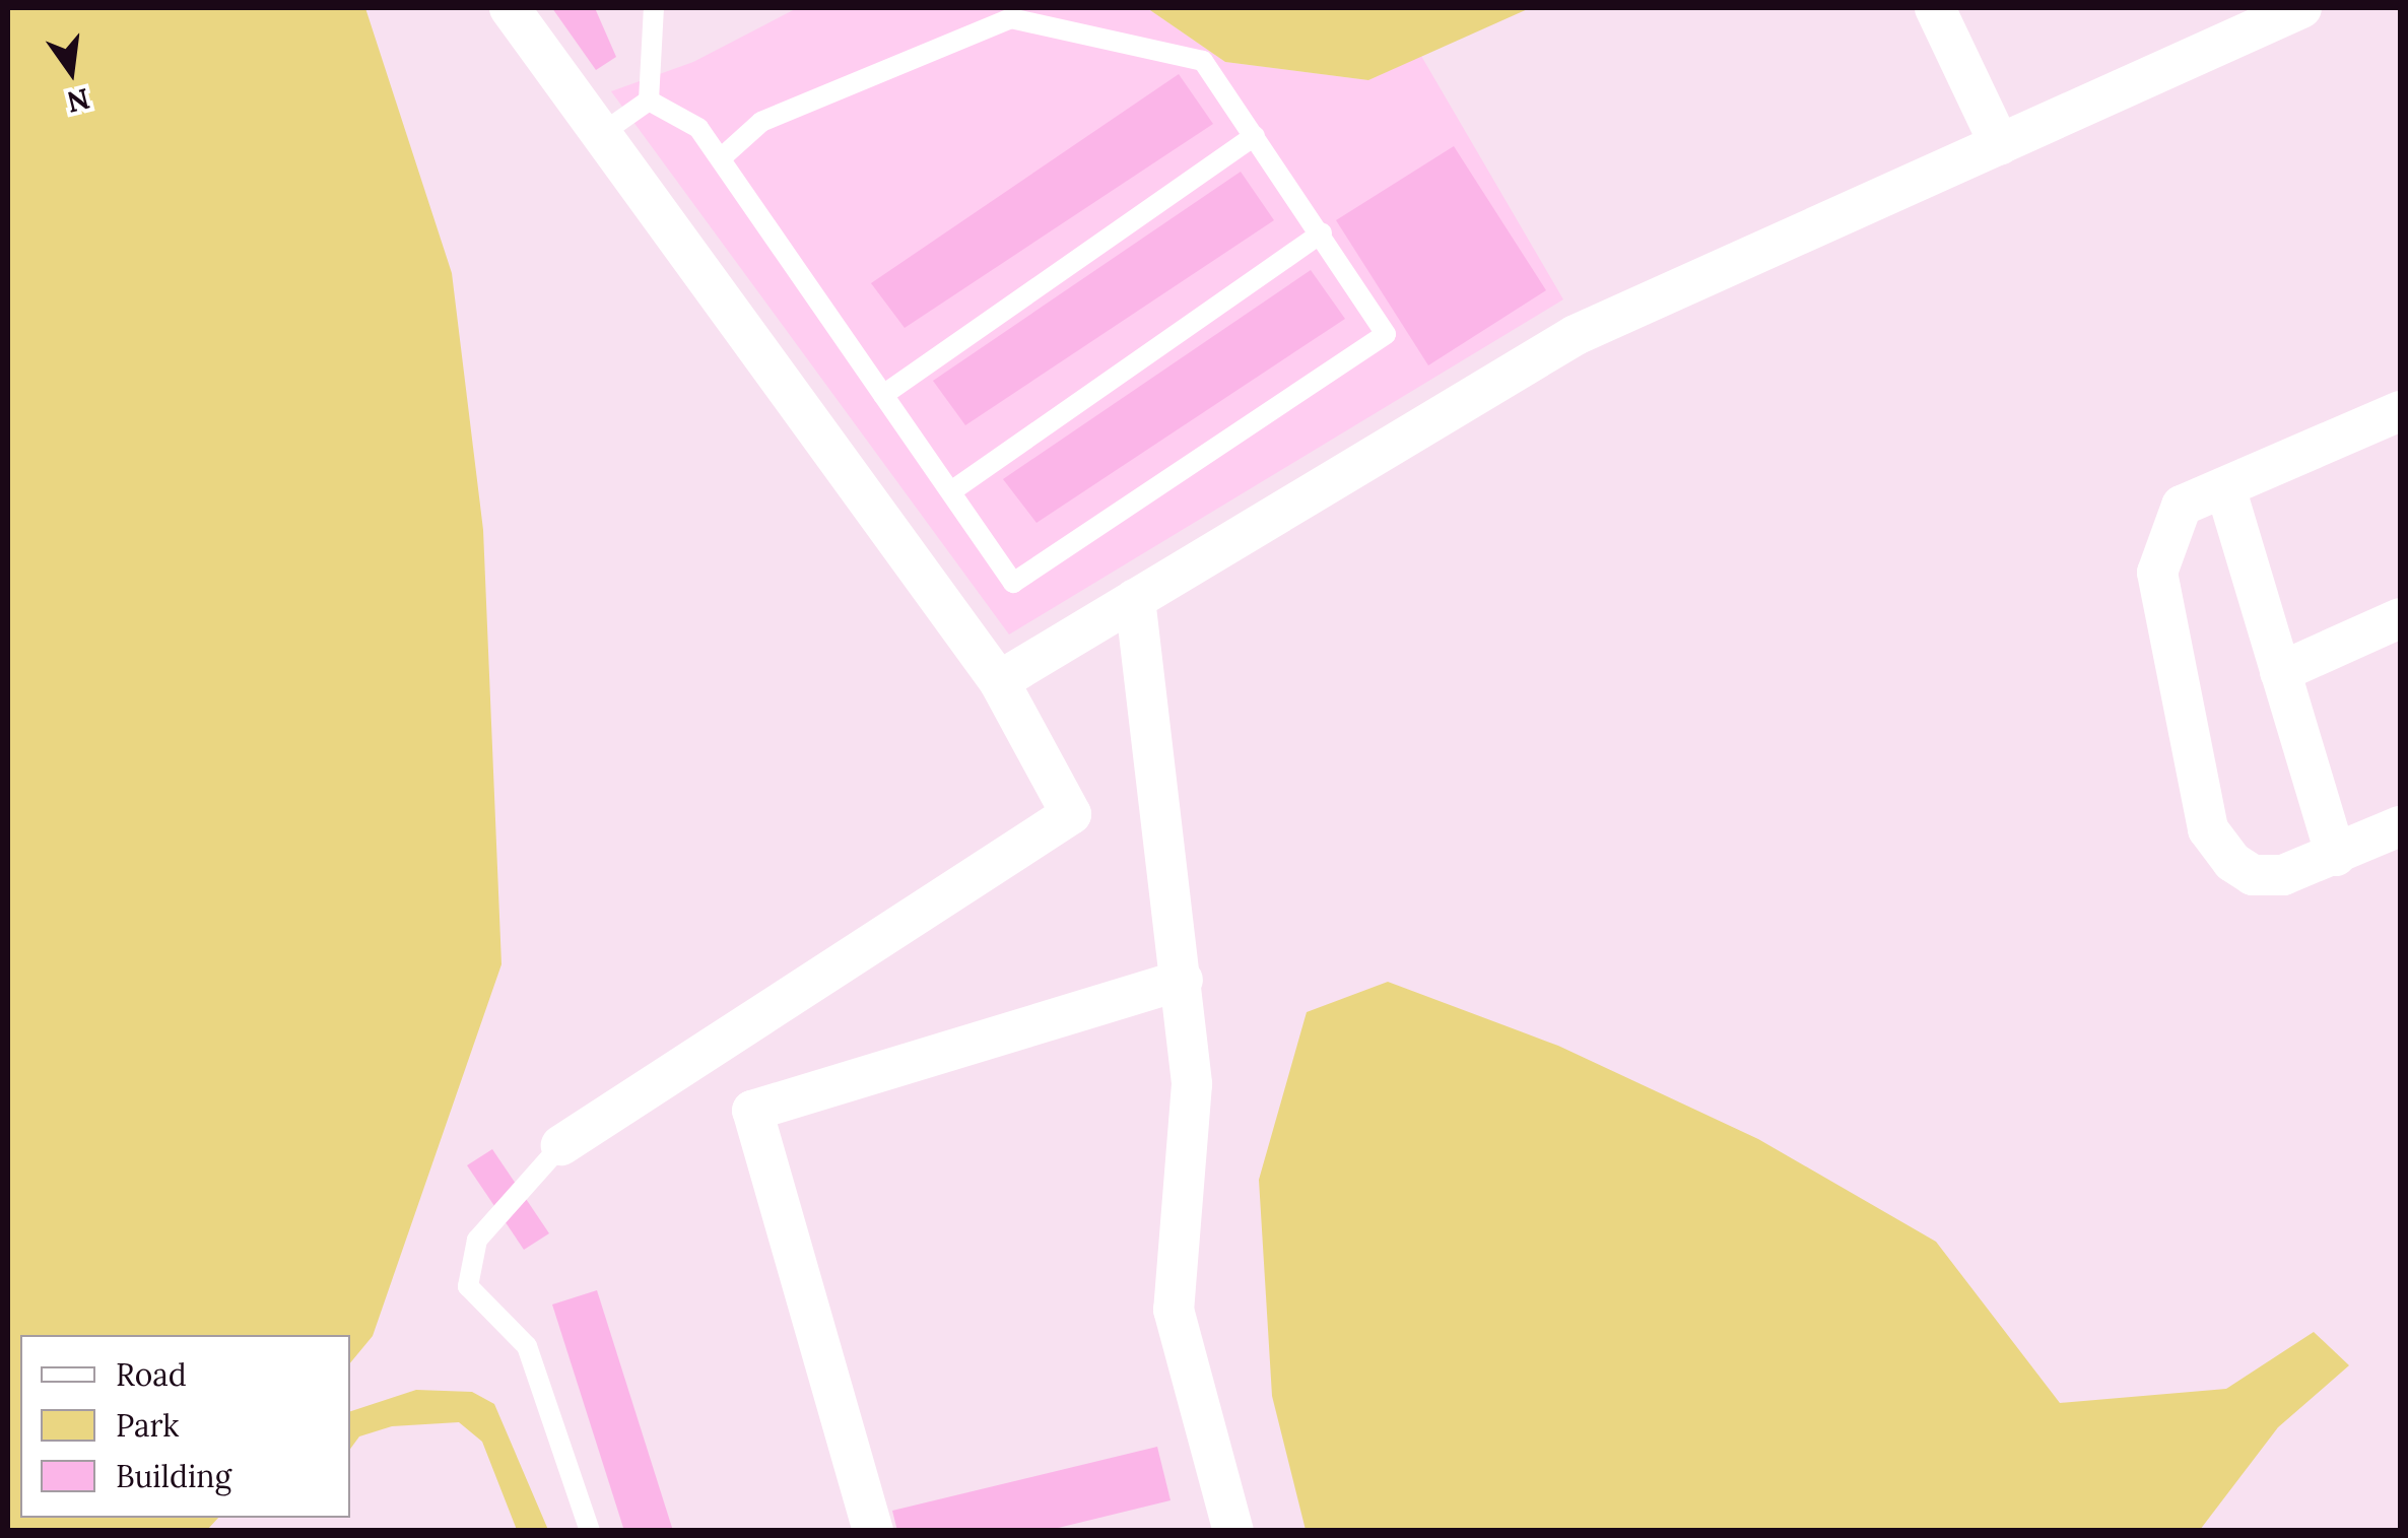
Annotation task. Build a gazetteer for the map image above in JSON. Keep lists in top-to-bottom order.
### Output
{
  "legend": ["Road", "Park", "Building"],
  "north": "bottom"
}
